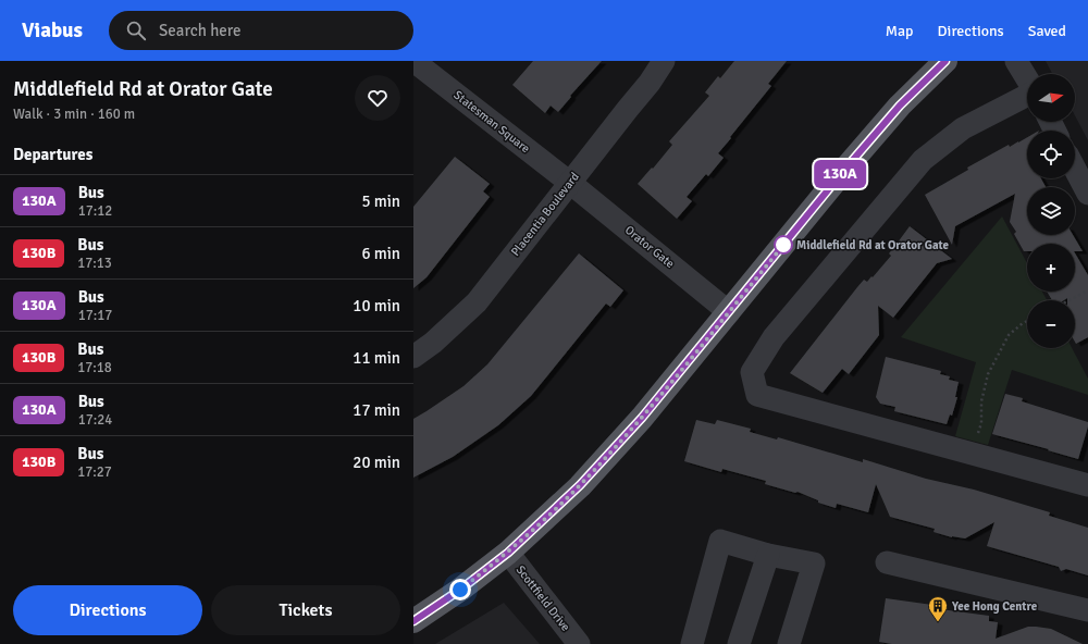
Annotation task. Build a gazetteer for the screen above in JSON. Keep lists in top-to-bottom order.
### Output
{
  "streets": {
    "street": [
      "Statesman Square",
      "Placentia Boulevard",
      "Orator Gate",
      "Scottfield Drive"
    ]
  },
  "crossings": [
    ["Statesman Square", "Placentia Boulevard"],
    ["Statesman Square", "Orator Gate"],
    ["Placentia Boulevard", "Orator Gate"]
  ],
  "places": {
    "other": ["Middlefield Rd at Orator Gate"],
    "building": ["Yee Hong Centre"]
  },
  "lines": ["bus line 130A"],
  "north": "right",
  "page": {
    "header": "Viabus",
    "search": "Search here",
    "nav": ["Map", "Directions", "Saved"],
    "heading": [
      ["Middlefield Rd at Orator Gate", "Walk · 3 min · 160 m"],
      "Departures"
    ],
    "on_map": "130A",
    "map_buttons": ["+", "−"],
    "list": [
      {
        "mark": "130A",
        "name": "Bus",
        "note": "17:12",
        "value": "5 min"
      },
      {
        "mark": "130B",
        "name": "Bus",
        "note": "17:13",
        "value": "6 min"
      },
      {
        "mark": "130A",
        "name": "Bus",
        "note": "17:17",
        "value": "10 min"
      },
      {
        "mark": "130B",
        "name": "Bus",
        "note": "17:18",
        "value": "11 min"
      },
      {
        "mark": "130A",
        "name": "Bus",
        "note": "17:24",
        "value": "17 min"
      },
      {
        "mark": "130B",
        "name": "Bus",
        "note": "17:27",
        "value": "20 min"
      }
    ],
    "buttons": ["Directions", "Tickets"]
  }
}
